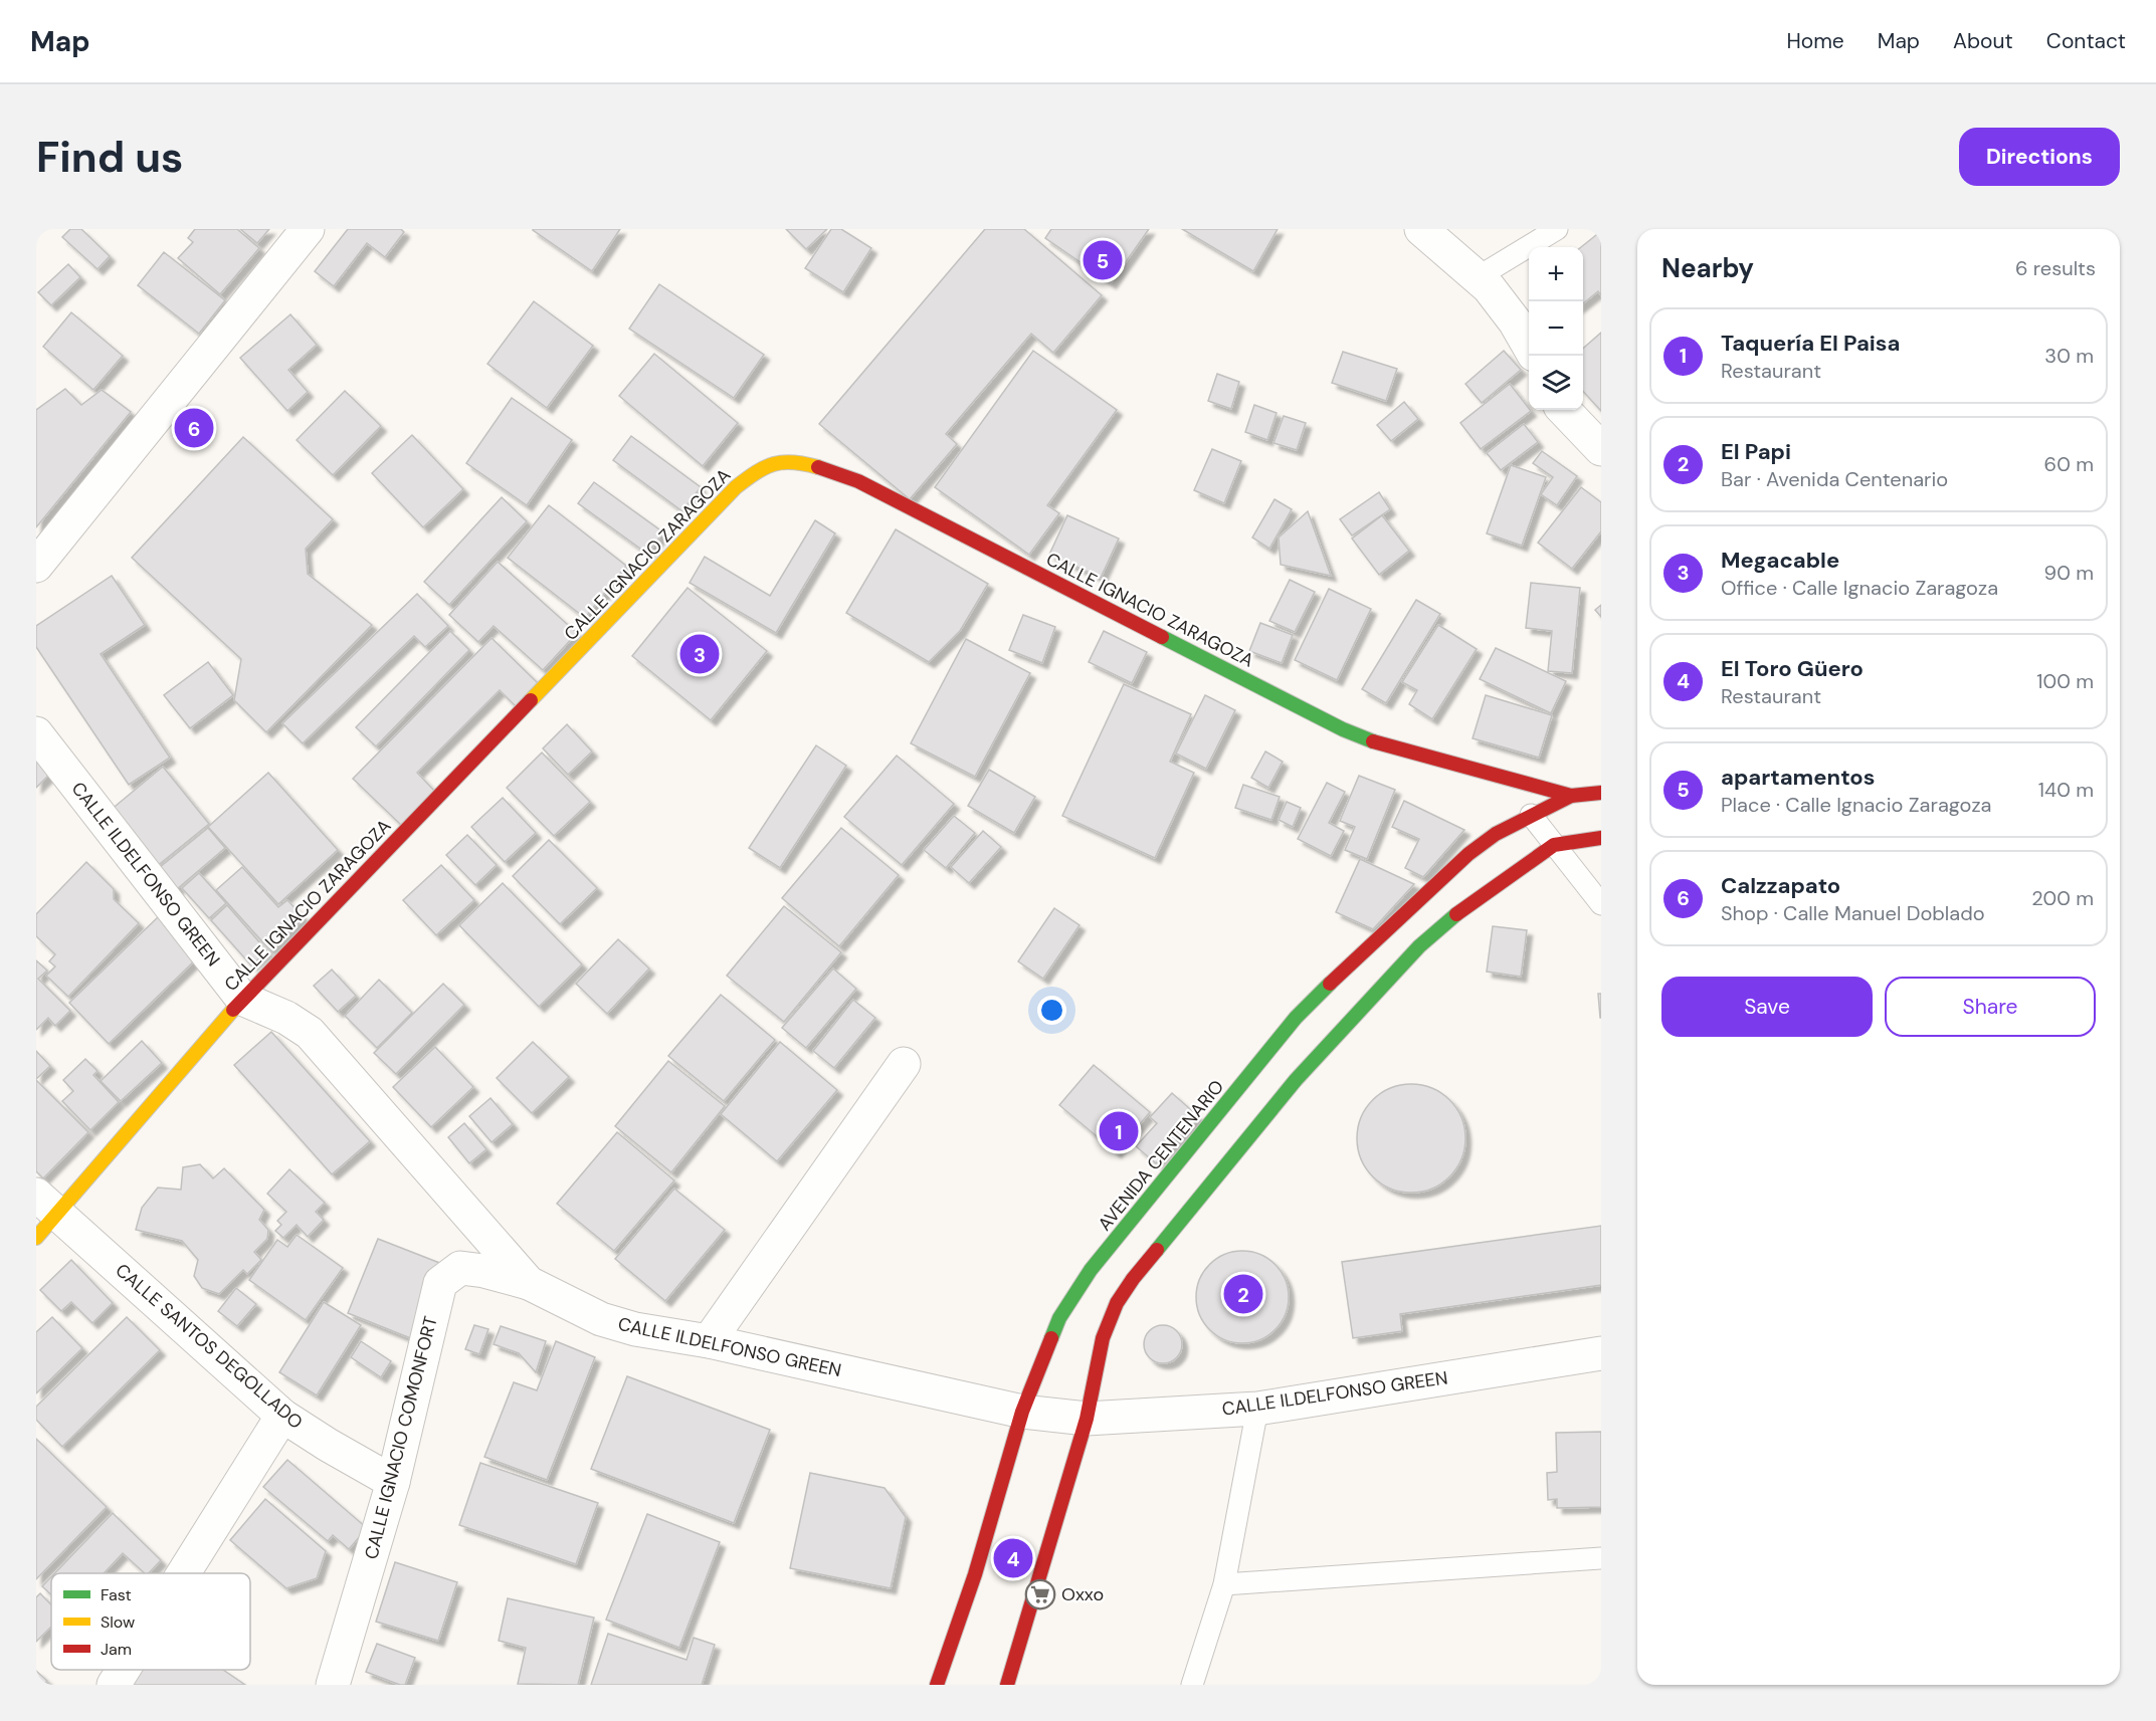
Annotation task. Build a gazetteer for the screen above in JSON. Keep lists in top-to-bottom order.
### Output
{
  "streets": {
    "main road": ["CALLE IGNACIO ZARAGOZA", "AVENIDA CENTENARIO"],
    "street": ["CALLE ILDELFONSO GREEN", "CALLE SANTOS DEGOLLADO", "CALLE IGNACIO COMONFORT"]
  },
  "crossings": [
    ["CALLE IGNACIO ZARAGOZA", "CALLE ILDELFONSO GREEN"],
    ["CALLE IGNACIO ZARAGOZA", "AVENIDA CENTENARIO"],
    ["CALLE IGNACIO ZARAGOZA", "CALLE SANTOS DEGOLLADO"],
    ["CALLE ILDELFONSO GREEN", "AVENIDA CENTENARIO"],
    ["CALLE ILDELFONSO GREEN", "CALLE IGNACIO COMONFORT"],
    ["CALLE SANTOS DEGOLLADO", "CALLE IGNACIO COMONFORT"]
  ],
  "places": {
    "supermarket": ["Oxxo"]
  },
  "legend": ["Fast", "Slow", "Jam"],
  "page": {
    "header": "Map",
    "nav": [
      "Home",
      "Map",
      "About",
      "Contact"
    ],
    "buttons": [
      "Directions",
      ["Save", "Share"]
    ],
    "title": "Find us",
    "heading": ["Nearby", "6 results"],
    "pins": [
      "5",
      "6",
      "3",
      "1",
      "2",
      "4"
    ],
    "map_buttons": ["+", "−"],
    "list": [
      {
        "mark": "1",
        "name": "Taquería El Paisa",
        "note": "Restaurant",
        "value": "30 m"
      },
      {
        "mark": "2",
        "name": "El Papi",
        "note": "Bar · Avenida Centenario",
        "value": "60 m"
      },
      {
        "mark": "3",
        "name": "Megacable",
        "note": "Office · Calle Ignacio Zaragoza",
        "value": "90 m"
      },
      {
        "mark": "4",
        "name": "El Toro Güero",
        "note": "Restaurant",
        "value": "100 m"
      },
      {
        "mark": "5",
        "name": "apartamentos",
        "note": "Place · Calle Ignacio Zaragoza",
        "value": "140 m"
      },
      {
        "mark": "6",
        "name": "Calzzapato",
        "note": "Shop · Calle Manuel Doblado",
        "value": "200 m"
      }
    ]
  }
}
